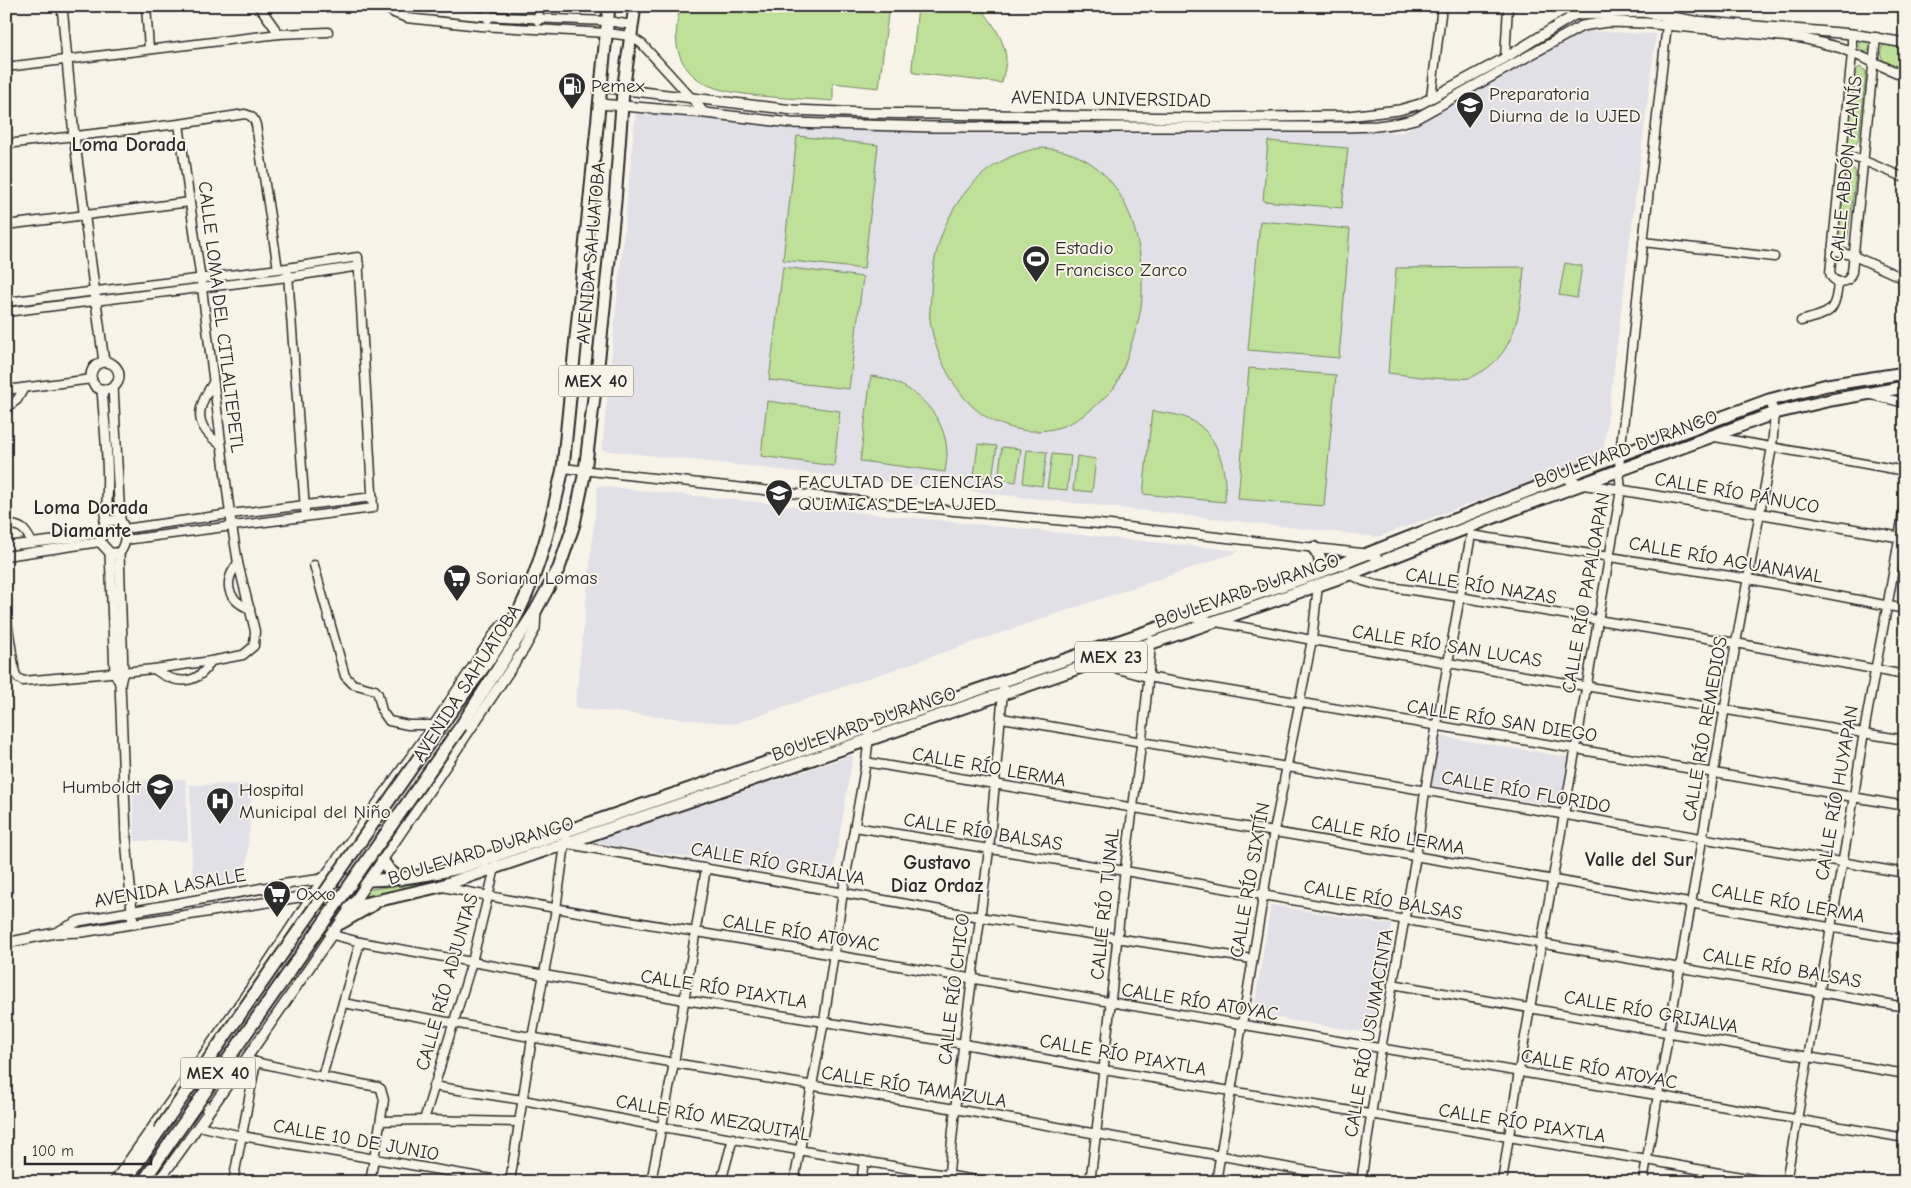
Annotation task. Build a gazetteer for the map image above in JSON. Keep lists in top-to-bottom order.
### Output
{
  "streets": {
    "main road": [
      "AVENIDA SAHUATOBA",
      "MEX 40",
      "BOULEVARD DURANGO",
      "MEX 23"
    ],
    "street": [
      "AVENIDA UNIVERSIDAD",
      "CALLE ABDÓN ALANÍS",
      "CALLE LOMA DEL CITLALTEPETL",
      "CALLE RÍO PÁNUCO",
      "CALLE RÍO AGUANAVAL",
      "CALLE RÍO NAZAS",
      "CALLE RÍO PAPALOAPAN",
      "CALLE RÍO SAN LUCAS",
      "CALLE RÍO SAN DIEGO",
      "CALLE RÍO REMEDIOS",
      "CALLE RÍO LERMA",
      "CALLE RÍO FLORIDO",
      "CALLE RÍO HUYAPAN",
      "CALLE RÍO BALSAS",
      "CALLE RÍO GRIJALVA",
      "CALLE RÍO SIXTÍN",
      "AVENIDA LASALLE",
      "CALLE RÍO TUNAL",
      "CALLE RÍO ATOYAC",
      "CALLE RÍO ADJUNTAS",
      "CALLE RÍO PIAXTLA",
      "CALLE RÍO CHICO",
      "CALLE RÍO USUMACINTA",
      "CALLE RÍO TAMAZULA",
      "CALLE RÍO MEZQUITAL",
      "CALLE 10 DE JUNIO"
    ]
  },
  "crossings": [
    ["AVENIDA UNIVERSIDAD", "AVENIDA SAHUATOBA"],
    ["AVENIDA UNIVERSIDAD", "CALLE RÍO PAPALOAPAN"],
    ["BOULEVARD DURANGO", "CALLE RÍO PÁNUCO"],
    ["BOULEVARD DURANGO", "CALLE RÍO AGUANAVAL"],
    ["BOULEVARD DURANGO", "CALLE RÍO NAZAS"],
    ["BOULEVARD DURANGO", "CALLE RÍO PAPALOAPAN"],
    ["BOULEVARD DURANGO", "CALLE RÍO SAN LUCAS"],
    ["BOULEVARD DURANGO", "CALLE RÍO SAN DIEGO"],
    ["BOULEVARD DURANGO", "CALLE RÍO REMEDIOS"],
    ["BOULEVARD DURANGO", "CALLE RÍO GRIJALVA"],
    ["BOULEVARD DURANGO", "CALLE RÍO SIXTÍN"],
    ["BOULEVARD DURANGO", "AVENIDA LASALLE"],
    ["BOULEVARD DURANGO", "CALLE RÍO TUNAL"],
    ["BOULEVARD DURANGO", "CALLE RÍO ATOYAC"],
    ["BOULEVARD DURANGO", "CALLE RÍO ADJUNTAS"],
    ["BOULEVARD DURANGO", "CALLE RÍO CHICO"],
    ["BOULEVARD DURANGO", "CALLE RÍO USUMACINTA"],
    ["CALLE RÍO PÁNUCO", "CALLE RÍO PAPALOAPAN"],
    ["CALLE RÍO PÁNUCO", "CALLE RÍO REMEDIOS"],
    ["CALLE RÍO PÁNUCO", "CALLE RÍO HUYAPAN"],
    ["CALLE RÍO AGUANAVAL", "CALLE RÍO PAPALOAPAN"],
    ["CALLE RÍO AGUANAVAL", "CALLE RÍO REMEDIOS"],
    ["CALLE RÍO AGUANAVAL", "CALLE RÍO HUYAPAN"],
    ["CALLE RÍO AGUANAVAL", "CALLE RÍO USUMACINTA"],
    ["CALLE RÍO NAZAS", "CALLE RÍO PAPALOAPAN"],
    ["CALLE RÍO NAZAS", "CALLE RÍO REMEDIOS"],
    ["CALLE RÍO NAZAS", "CALLE RÍO HUYAPAN"],
    ["CALLE RÍO NAZAS", "CALLE RÍO USUMACINTA"],
    ["CALLE RÍO PAPALOAPAN", "CALLE RÍO SAN LUCAS"],
    ["CALLE RÍO PAPALOAPAN", "CALLE RÍO SAN DIEGO"],
    ["CALLE RÍO PAPALOAPAN", "CALLE RÍO LERMA"],
    ["CALLE RÍO PAPALOAPAN", "CALLE RÍO FLORIDO"],
    ["CALLE RÍO PAPALOAPAN", "CALLE RÍO BALSAS"],
    ["CALLE RÍO PAPALOAPAN", "CALLE RÍO GRIJALVA"],
    ["CALLE RÍO PAPALOAPAN", "CALLE RÍO ATOYAC"],
    ["CALLE RÍO PAPALOAPAN", "CALLE RÍO PIAXTLA"],
    ["CALLE RÍO SAN LUCAS", "CALLE RÍO REMEDIOS"],
    ["CALLE RÍO SAN LUCAS", "CALLE RÍO HUYAPAN"],
    ["CALLE RÍO SAN LUCAS", "CALLE RÍO SIXTÍN"],
    ["CALLE RÍO SAN LUCAS", "CALLE RÍO USUMACINTA"],
    ["CALLE RÍO SAN DIEGO", "CALLE RÍO REMEDIOS"],
    ["CALLE RÍO SAN DIEGO", "CALLE RÍO HUYAPAN"],
    ["CALLE RÍO SAN DIEGO", "CALLE RÍO SIXTÍN"],
    ["CALLE RÍO SAN DIEGO", "CALLE RÍO TUNAL"],
    ["CALLE RÍO SAN DIEGO", "CALLE RÍO USUMACINTA"],
    ["CALLE RÍO REMEDIOS", "CALLE RÍO LERMA"],
    ["CALLE RÍO REMEDIOS", "CALLE RÍO FLORIDO"],
    ["CALLE RÍO REMEDIOS", "CALLE RÍO BALSAS"],
    ["CALLE RÍO REMEDIOS", "CALLE RÍO GRIJALVA"],
    ["CALLE RÍO REMEDIOS", "CALLE RÍO ATOYAC"],
    ["CALLE RÍO REMEDIOS", "CALLE RÍO PIAXTLA"],
    ["CALLE RÍO LERMA", "CALLE RÍO HUYAPAN"],
    ["CALLE RÍO LERMA", "CALLE RÍO SIXTÍN"],
    ["CALLE RÍO LERMA", "CALLE RÍO TUNAL"],
    ["CALLE RÍO LERMA", "CALLE RÍO CHICO"],
    ["CALLE RÍO LERMA", "CALLE RÍO USUMACINTA"],
    ["CALLE RÍO FLORIDO", "CALLE RÍO HUYAPAN"],
    ["CALLE RÍO FLORIDO", "CALLE RÍO SIXTÍN"],
    ["CALLE RÍO FLORIDO", "CALLE RÍO TUNAL"],
    ["CALLE RÍO FLORIDO", "CALLE RÍO CHICO"],
    ["CALLE RÍO FLORIDO", "CALLE RÍO USUMACINTA"],
    ["CALLE RÍO HUYAPAN", "CALLE RÍO BALSAS"],
    ["CALLE RÍO HUYAPAN", "CALLE RÍO GRIJALVA"],
    ["CALLE RÍO HUYAPAN", "CALLE RÍO ATOYAC"],
    ["CALLE RÍO BALSAS", "CALLE RÍO SIXTÍN"],
    ["CALLE RÍO BALSAS", "CALLE RÍO TUNAL"],
    ["CALLE RÍO BALSAS", "CALLE RÍO CHICO"],
    ["CALLE RÍO BALSAS", "CALLE RÍO USUMACINTA"],
    ["CALLE RÍO GRIJALVA", "CALLE RÍO SIXTÍN"],
    ["CALLE RÍO GRIJALVA", "CALLE RÍO TUNAL"],
    ["CALLE RÍO GRIJALVA", "CALLE RÍO CHICO"],
    ["CALLE RÍO GRIJALVA", "CALLE RÍO USUMACINTA"],
    ["CALLE RÍO SIXTÍN", "CALLE RÍO ATOYAC"],
    ["CALLE RÍO SIXTÍN", "CALLE RÍO PIAXTLA"],
    ["CALLE RÍO SIXTÍN", "CALLE RÍO TAMAZULA"],
    ["CALLE RÍO TUNAL", "CALLE RÍO ATOYAC"],
    ["CALLE RÍO TUNAL", "CALLE RÍO PIAXTLA"],
    ["CALLE RÍO TUNAL", "CALLE RÍO TAMAZULA"],
    ["CALLE RÍO ATOYAC", "CALLE RÍO ADJUNTAS"],
    ["CALLE RÍO ATOYAC", "CALLE RÍO CHICO"],
    ["CALLE RÍO ATOYAC", "CALLE RÍO USUMACINTA"],
    ["CALLE RÍO ADJUNTAS", "CALLE RÍO PIAXTLA"],
    ["CALLE RÍO ADJUNTAS", "CALLE RÍO TAMAZULA"],
    ["CALLE RÍO ADJUNTAS", "CALLE RÍO MEZQUITAL"],
    ["CALLE RÍO PIAXTLA", "CALLE RÍO CHICO"],
    ["CALLE RÍO PIAXTLA", "CALLE RÍO USUMACINTA"],
    ["CALLE RÍO CHICO", "CALLE RÍO TAMAZULA"],
    ["CALLE RÍO CHICO", "CALLE RÍO MEZQUITAL"],
    ["CALLE RÍO USUMACINTA", "CALLE RÍO TAMAZULA"]
  ],
  "districts": [
    "Loma Dorada",
    "Loma Dorada Diamante",
    "Valle del Sur",
    "Gustavo Diaz Ordaz"
  ],
  "places": {
    "fuel station": ["Pemex"],
    "school or university": ["Preparatoria Diurna de la UJED", "FACULTAD DE CIENCIAS QUIMICAS DE LA UJED", "Humboldt"],
    "sports": ["Estadio Francisco Zarco"],
    "supermarket": ["Soriana Lomas", "Oxxo"],
    "hospital": ["Hospital Municipal del Niño"]
  },
  "scale_bar": "100 m"
}
